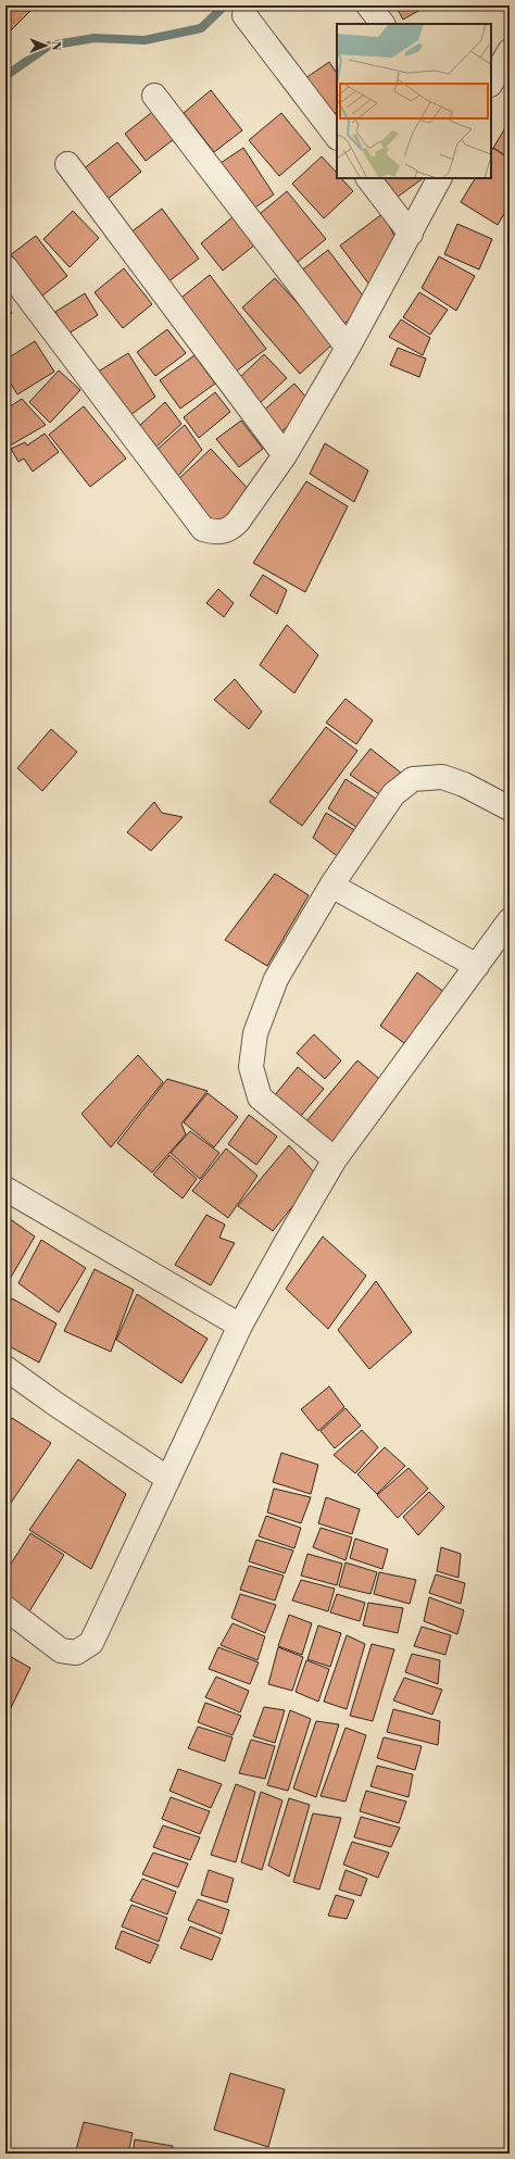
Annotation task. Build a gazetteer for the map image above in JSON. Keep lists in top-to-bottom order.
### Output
{
  "north": "right"
}
